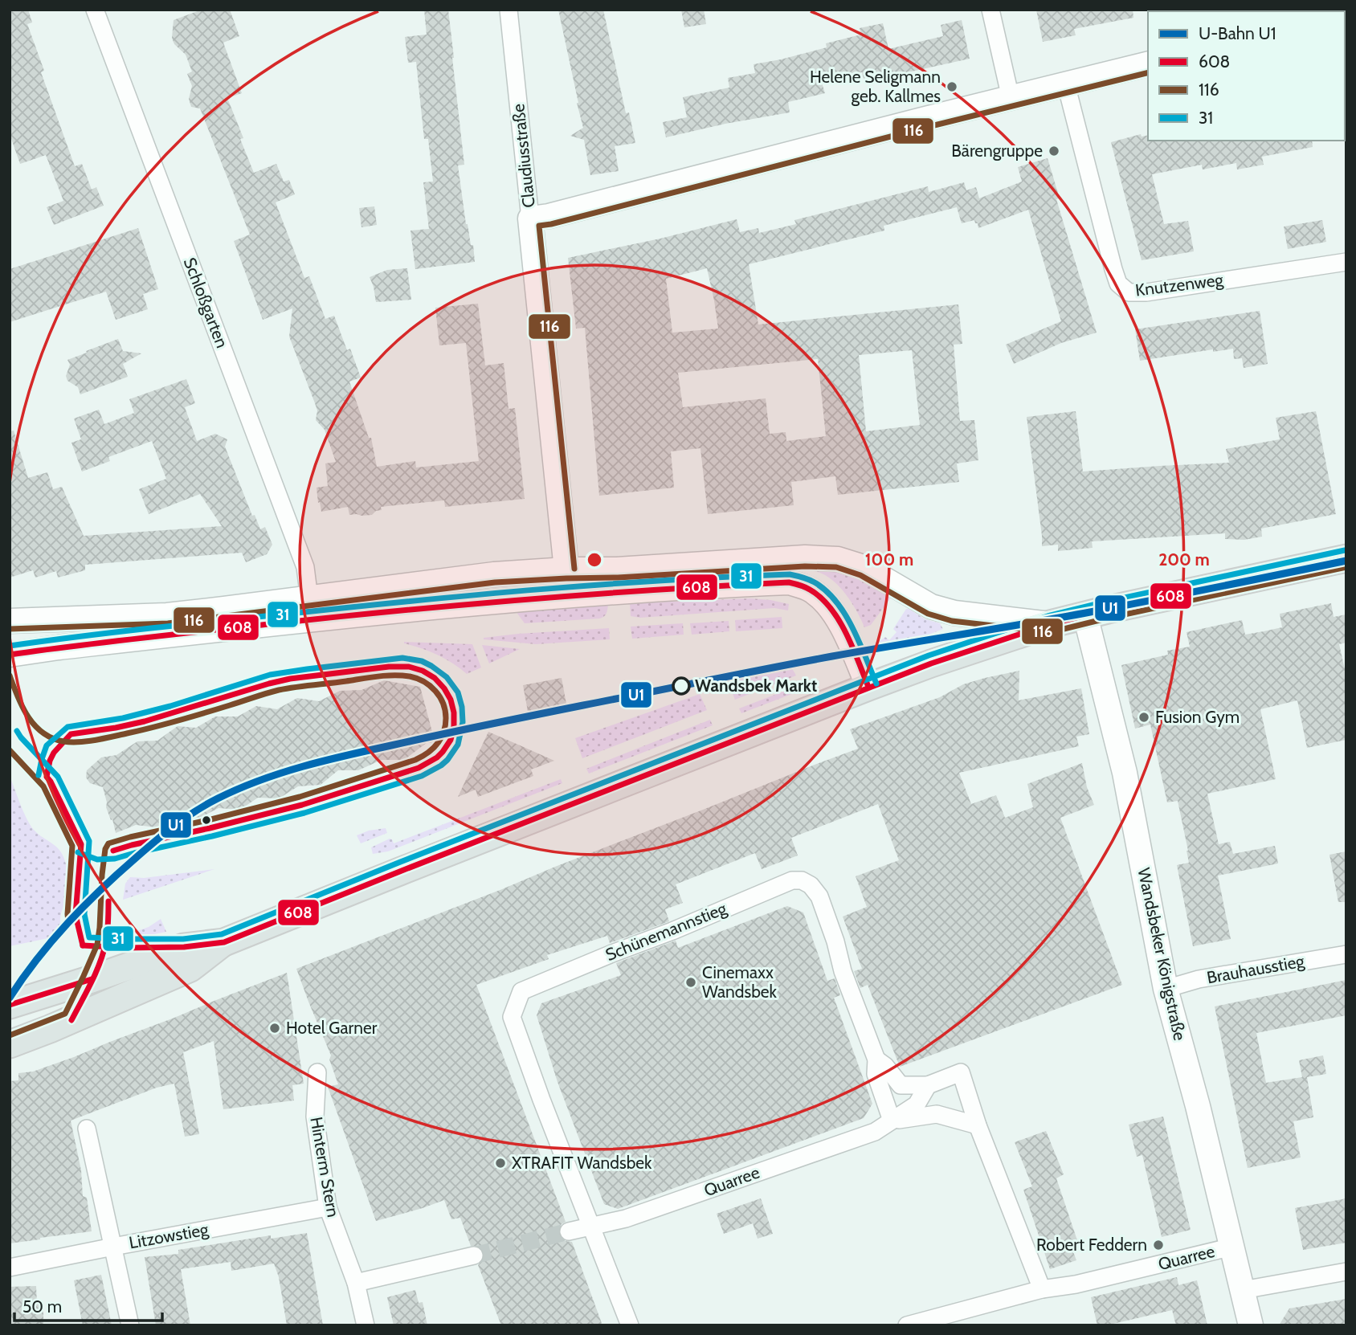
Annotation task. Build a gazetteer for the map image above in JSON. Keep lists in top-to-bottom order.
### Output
{
  "streets": {
    "main road": ["Claudiusstraße", "Wandsbeker Königstraße"],
    "street": [
      "Knutzenweg",
      "Schloßgarten",
      "Schünemannstieg",
      "Brauhausstieg",
      "Hinterm Stern",
      "Quarree",
      "Litzowstieg"
    ]
  },
  "crossings": [
    ["Schünemannstieg", "Quarree"],
    ["Wandsbeker Königstraße", "Brauhausstieg"],
    ["Wandsbeker Königstraße", "Quarree"],
    ["Hinterm Stern", "Litzowstieg"]
  ],
  "places": [
    "Helene Seligmann geb. Kallmes",
    "Bärengruppe",
    "Wandsbek Markt",
    "Fusion Gym",
    "Cinemaxx Wandsbek",
    "Hotel Garner",
    "XTRAFIT Wandsbek",
    "Robert Feddern"
  ],
  "lines": [
    "transit line 116",
    "transit line 31",
    "transit line 608",
    "metro line U1"
  ],
  "legend": [
    "U-Bahn U1",
    "608",
    "116",
    "31"
  ],
  "scale_bar": "50 m",
  "rings": ["100 m", "200 m"]
}
